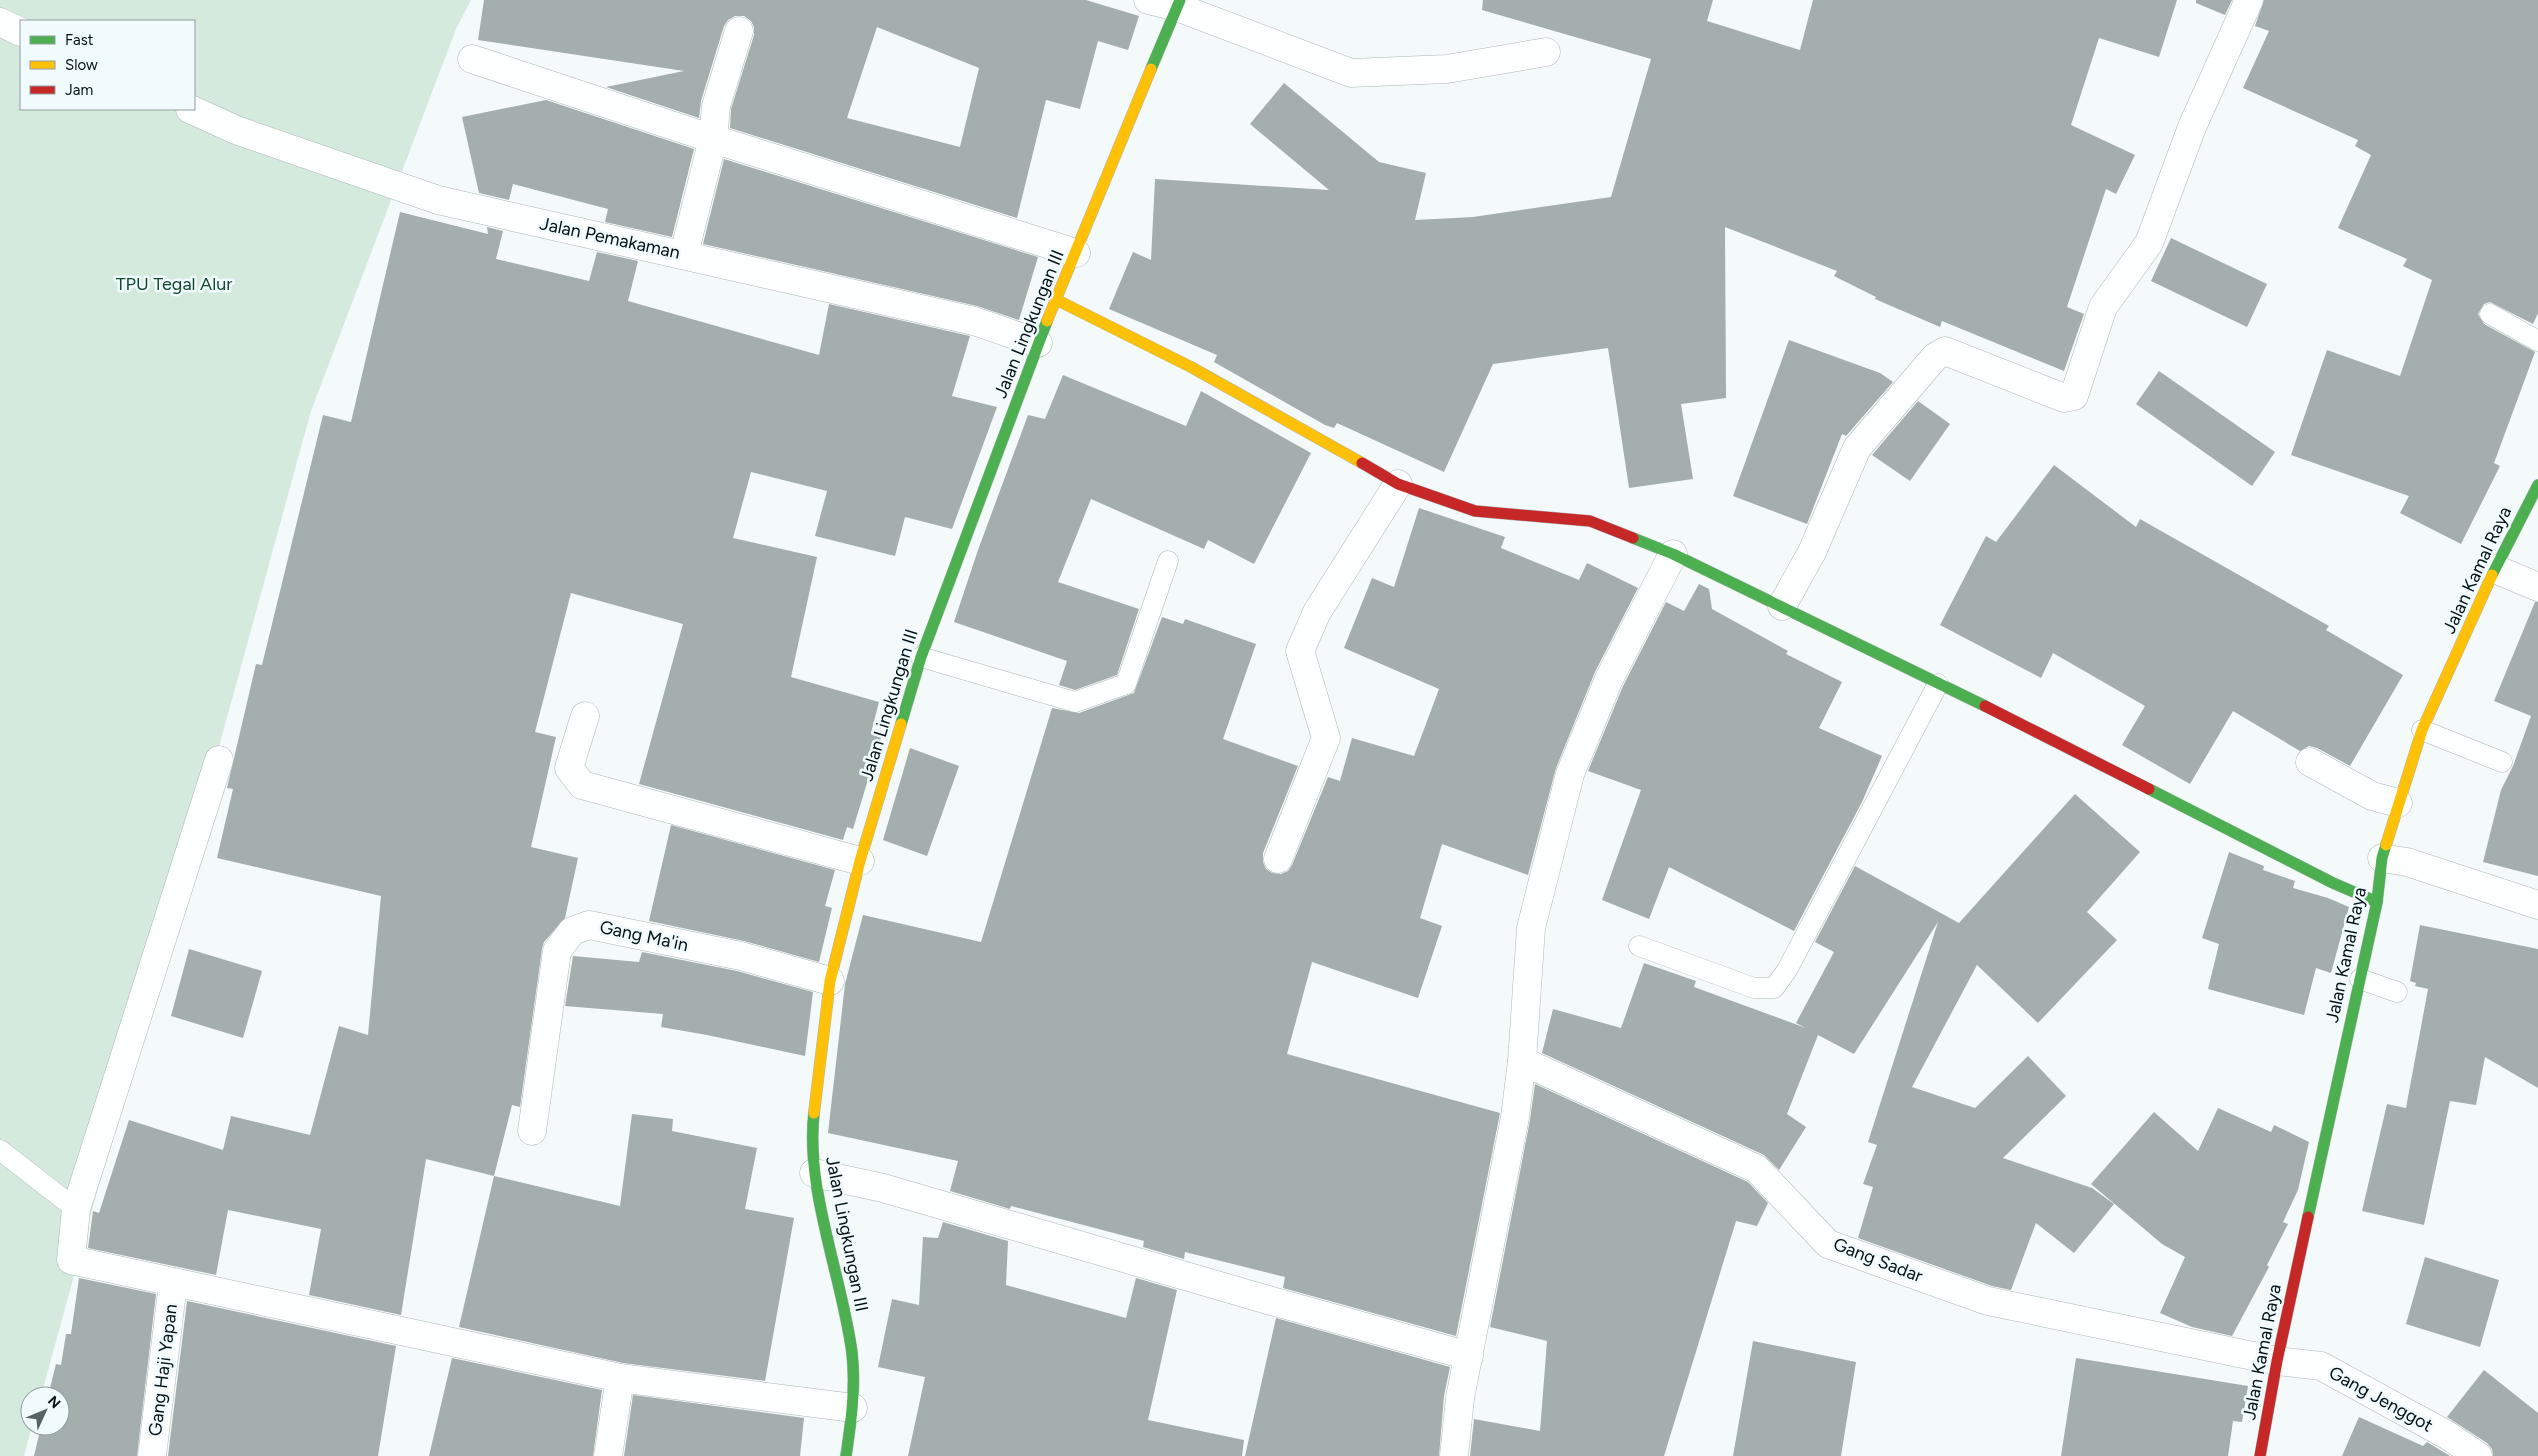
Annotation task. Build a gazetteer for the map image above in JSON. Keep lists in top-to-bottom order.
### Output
{
  "streets": {
    "street": [
      "Jalan Pemakaman",
      "Jalan Lingkungan III",
      "Jalan Kamal Raya",
      "Gang Ma'in",
      "Gang Sadar",
      "Gang Haji Yapan",
      "Gang Jenggot"
    ]
  },
  "crossings": [
    ["Jalan Pemakaman", "Jalan Lingkungan III"],
    ["Jalan Lingkungan III", "Gang Ma'in"],
    ["Jalan Kamal Raya", "Gang Sadar"],
    ["Jalan Kamal Raya", "Gang Jenggot"],
    ["Gang Sadar", "Gang Jenggot"]
  ],
  "parks": ["TPU Tegal Alur"],
  "legend": ["Fast", "Slow", "Jam"],
  "north": "top right"
}
